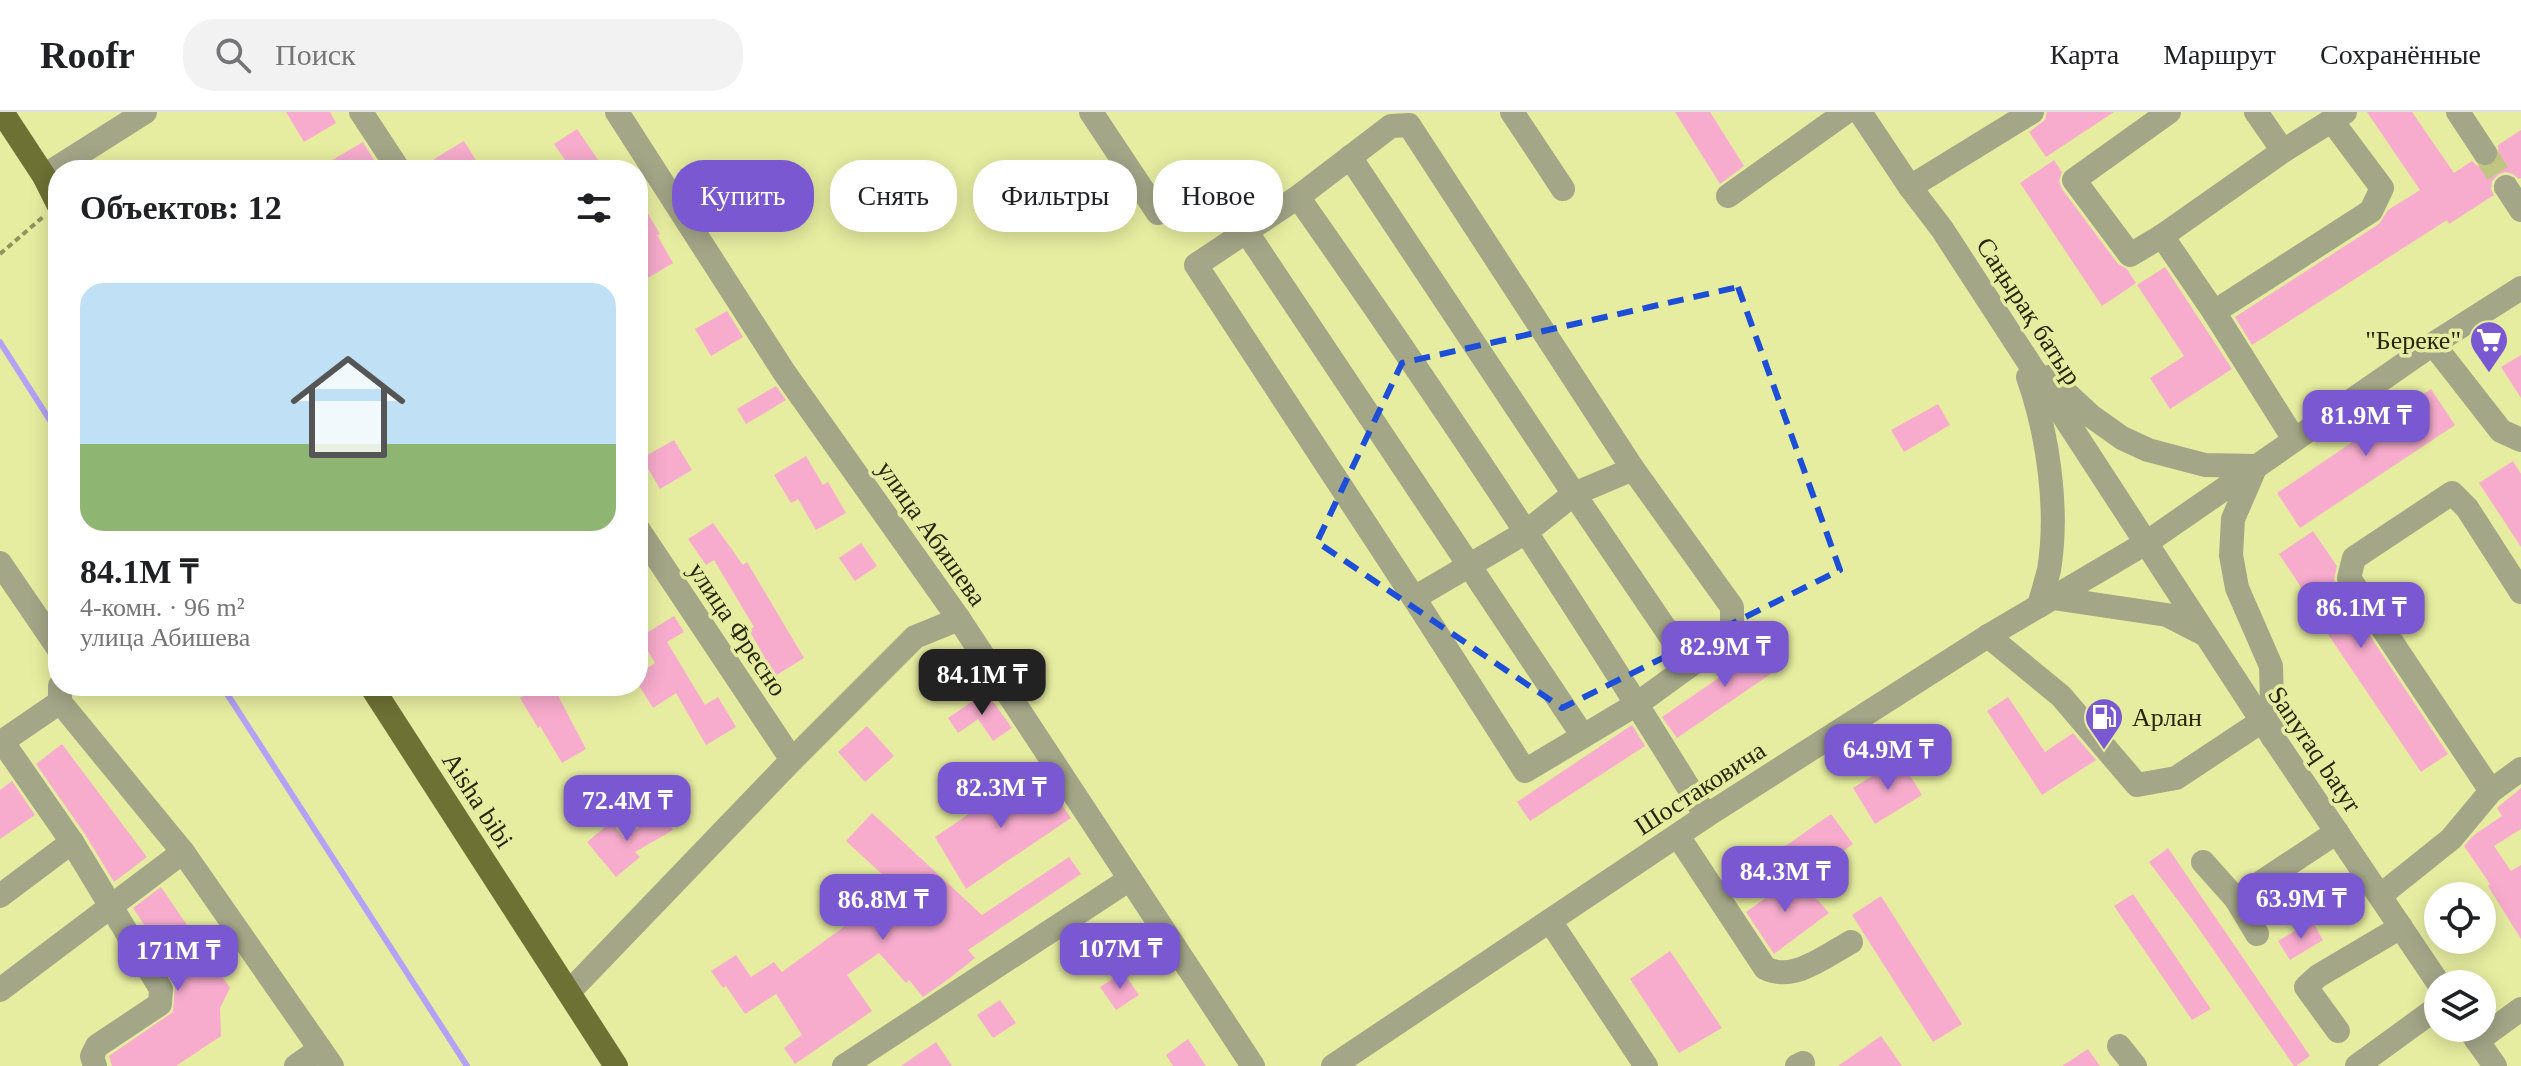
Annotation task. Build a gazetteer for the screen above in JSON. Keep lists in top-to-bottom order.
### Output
{
  "streets": {
    "main road": ["Aisha bibi"],
    "street": [
      "Саңырақ батыр",
      "улица Абишева",
      "улица Фресно",
      "Sanyraq batyr",
      "Шостаковича"
    ]
  },
  "crossings": [
    ["Саңырақ батыр", "Sanyraq batyr"],
    ["Саңырақ батыр", "Шостаковича"],
    ["Sanyraq batyr", "Шостаковича"]
  ],
  "places": {
    "supermarket": ["\"Береке\""],
    "fuel station": ["Арлан"]
  },
  "page": {
    "header": "Roofr",
    "search": "Поиск",
    "nav": ["Карта", "Маршрут", "Сохранённые"],
    "chip": [
      "Купить",
      "Снять",
      "Фильтры",
      "Новое"
    ],
    "heading": "Объектов: 12",
    "list": [
      {
        "name": "84.1M ₸",
        "note": "4-комн. · 96 m² · улица Абишева"
      }
    ],
    "price": [
      "81.9M ₸",
      "86.1M ₸",
      "82.9M ₸",
      "84.1M ₸",
      "64.9M ₸",
      "82.3M ₸",
      "72.4M ₸",
      "84.3M ₸",
      "63.9M ₸",
      "86.8M ₸",
      "107M ₸",
      "171M ₸"
    ]
  }
}
